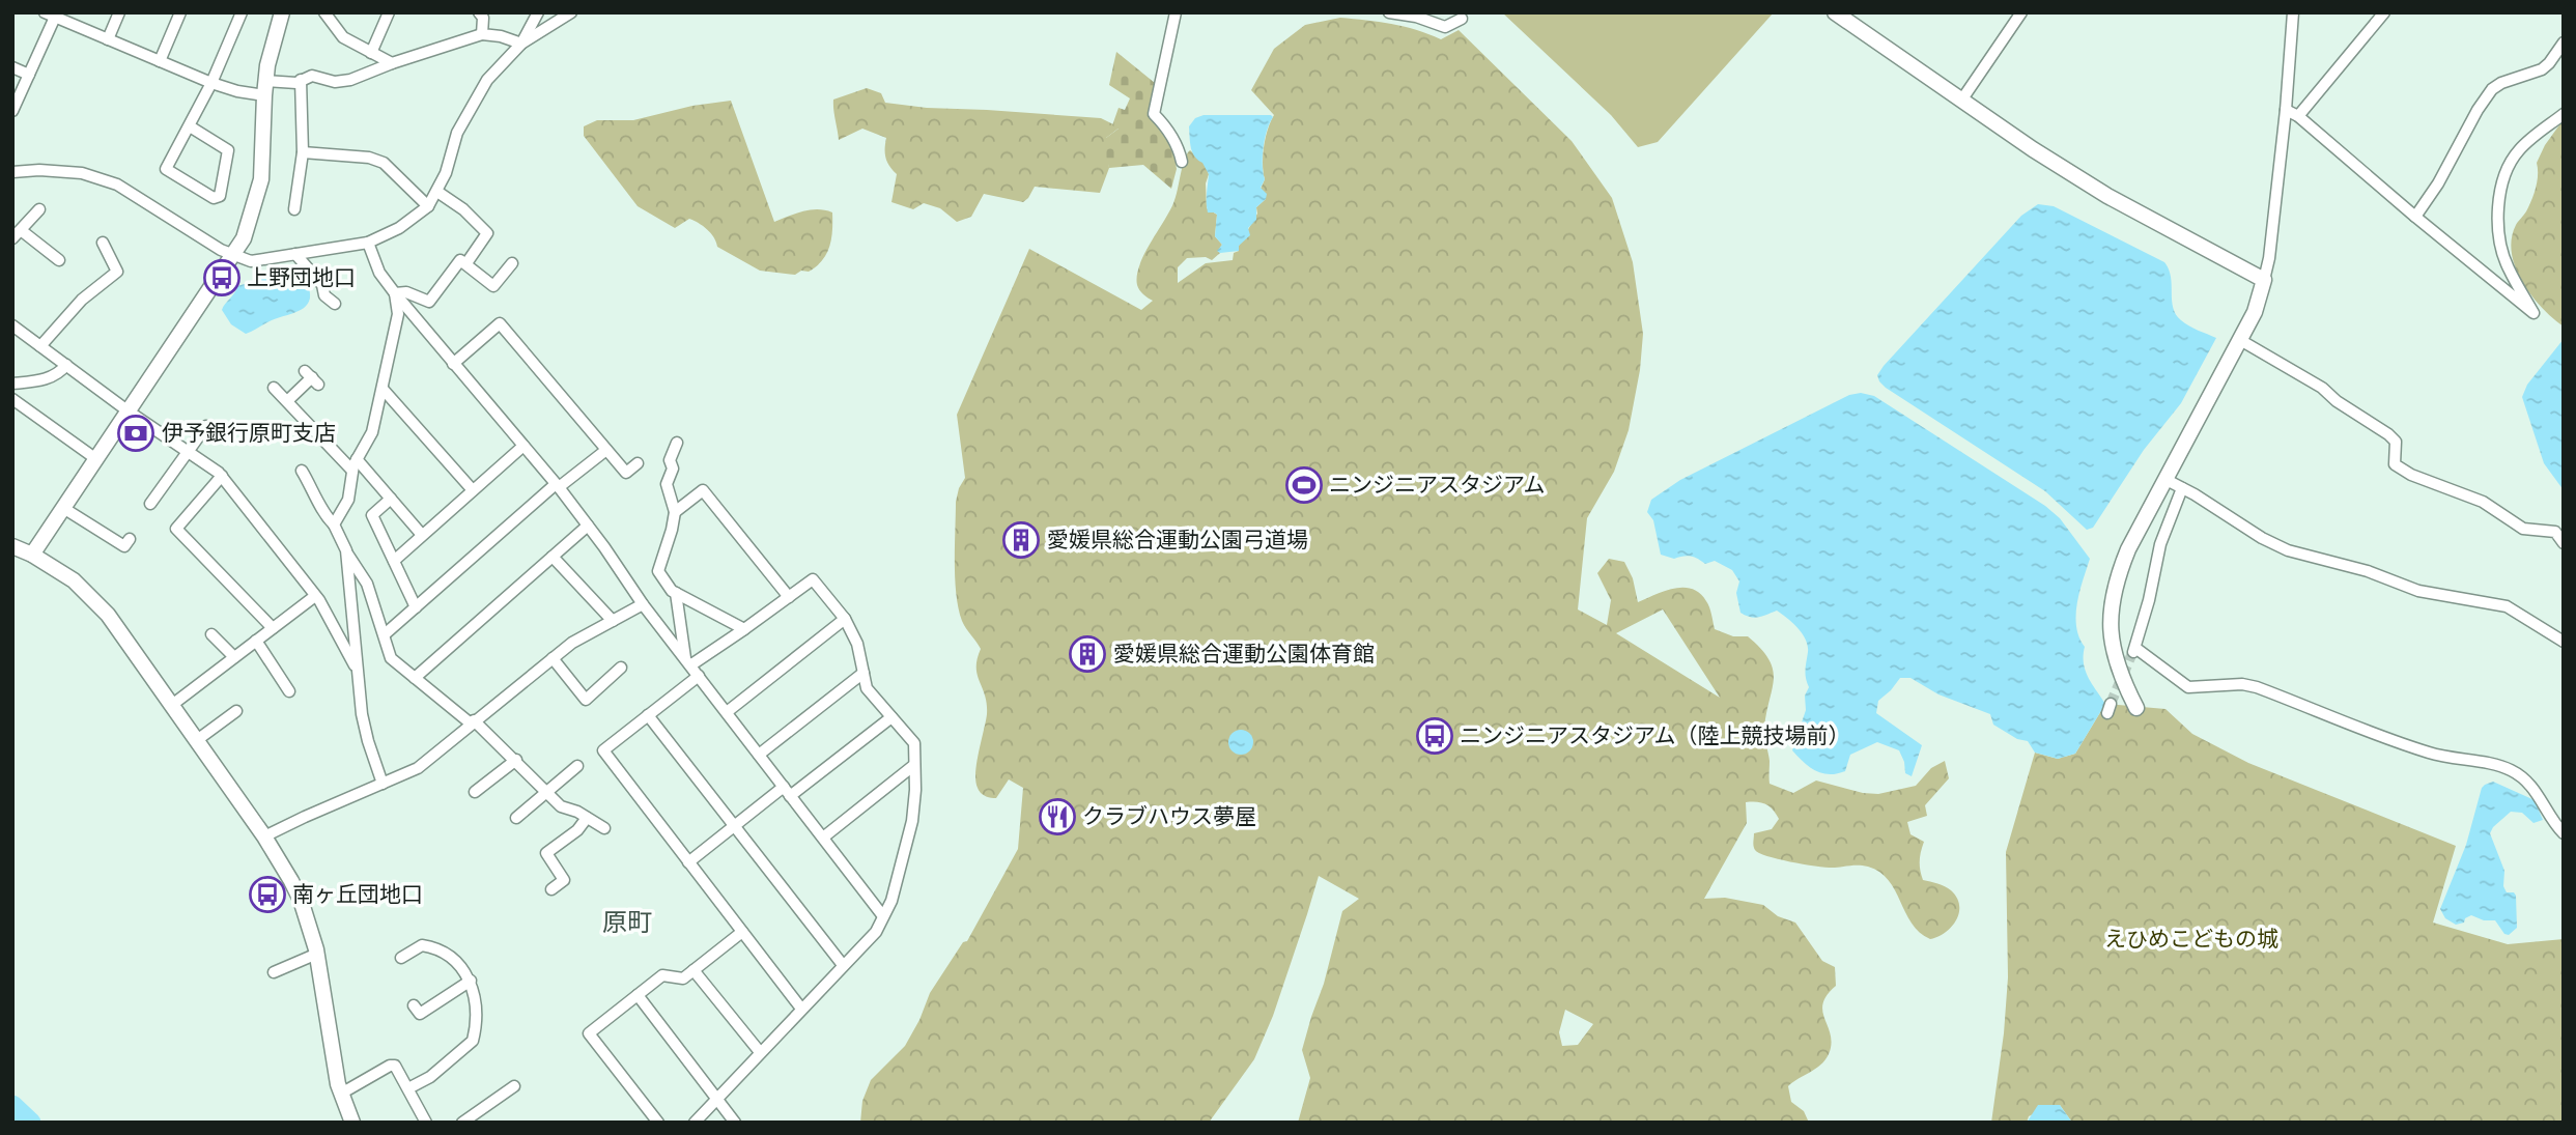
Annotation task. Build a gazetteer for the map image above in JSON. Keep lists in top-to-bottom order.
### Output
{
  "districts": ["原町"],
  "parks": ["えひめこどもの城"],
  "places": {
    "bus stop": ["上野団地口", "ニンジニアスタジアム（陸上競技場前）", "南ヶ丘団地口"],
    "bank": ["伊予銀行原町支店"],
    "sports": ["ニンジニアスタジアム"],
    "building": ["愛媛県総合運動公園弓道場", "愛媛県総合運動公園体育館"],
    "restaurant": ["クラブハウス夢屋"]
  }
}
